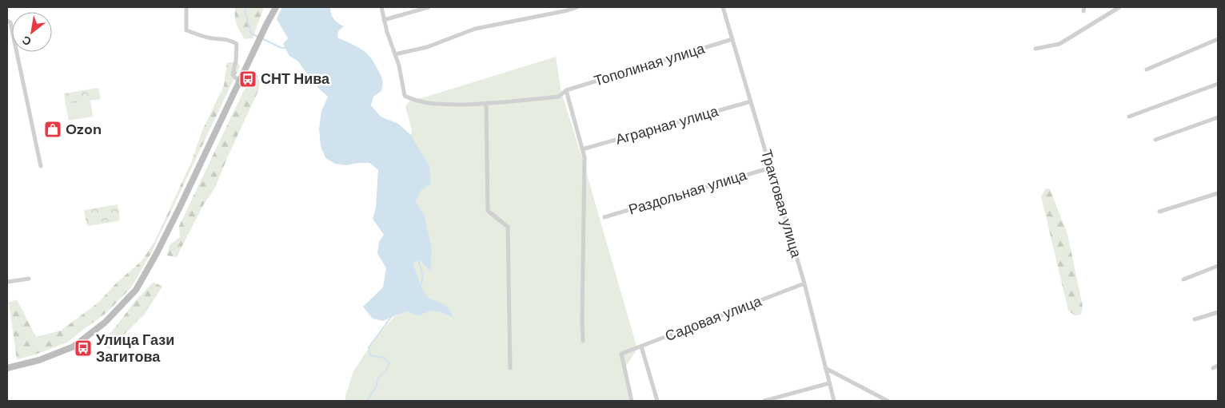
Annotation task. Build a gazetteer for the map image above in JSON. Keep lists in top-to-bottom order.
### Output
{
  "streets": {
    "street": [
      "Тополиная улица",
      "Аграрная улица",
      "Раздольная улица",
      "Трактовая улица",
      "Садовая улица"
    ]
  },
  "crossings": [
    ["Тополиная улица", "Трактовая улица"],
    ["Аграрная улица", "Трактовая улица"],
    ["Раздольная улица", "Трактовая улица"],
    ["Трактовая улица", "Садовая улица"]
  ],
  "places": {
    "bus stop": ["СНТ Нива", "Улица Гази Загитова"],
    "shop": ["Ozon"]
  },
  "north": "bottom left"
}
